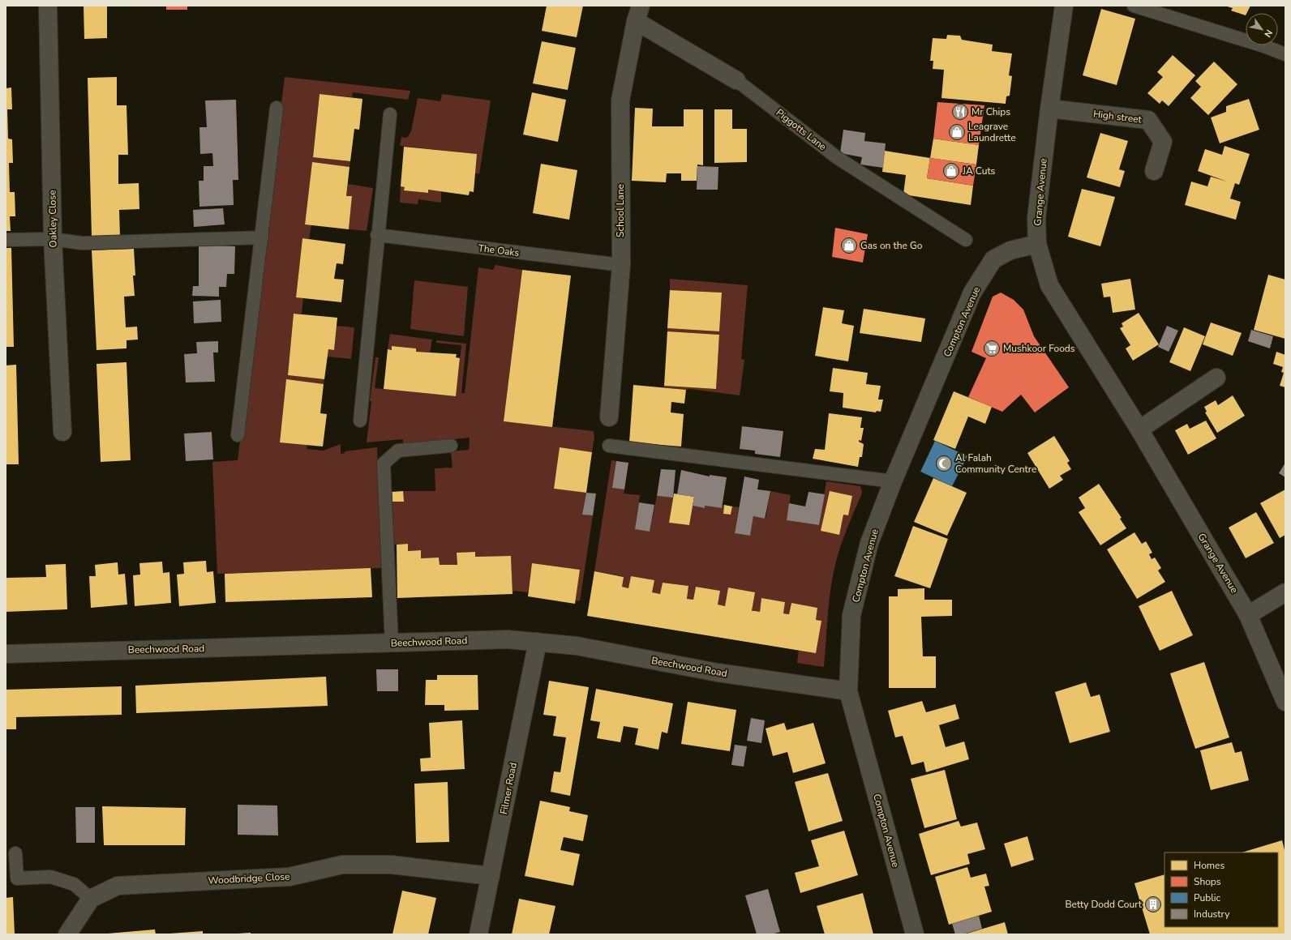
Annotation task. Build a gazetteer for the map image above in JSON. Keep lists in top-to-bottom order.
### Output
{
  "streets": {
    "street": [
      "High street",
      "Piggotts Lane",
      "Grange Avenue",
      "School Lane",
      "Oakley Close",
      "Compton Avenue",
      "Beechwood Road",
      "Filmer Road",
      "Woodbridge Close"
    ],
    "lane": ["The Oaks"]
  },
  "crossings": [
    ["High street", "Grange Avenue"],
    ["Piggotts Lane", "School Lane"],
    ["Grange Avenue", "Compton Avenue"],
    ["School Lane", "The Oaks"],
    ["Compton Avenue", "Beechwood Road"],
    ["Beechwood Road", "Filmer Road"],
    ["Filmer Road", "Woodbridge Close"]
  ],
  "places": {
    "restaurant": ["Mr Chips"],
    "shop": ["Leagrave Laundrette", "JA Cuts", "Gas on the Go"],
    "supermarket": ["Mushkoor Foods"],
    "mosque": ["Al Falah Community Centre"],
    "building": ["Betty Dodd Court"]
  },
  "legend": [
    "Homes",
    "Shops",
    "Public",
    "Industry"
  ],
  "north": "bottom right"
}
